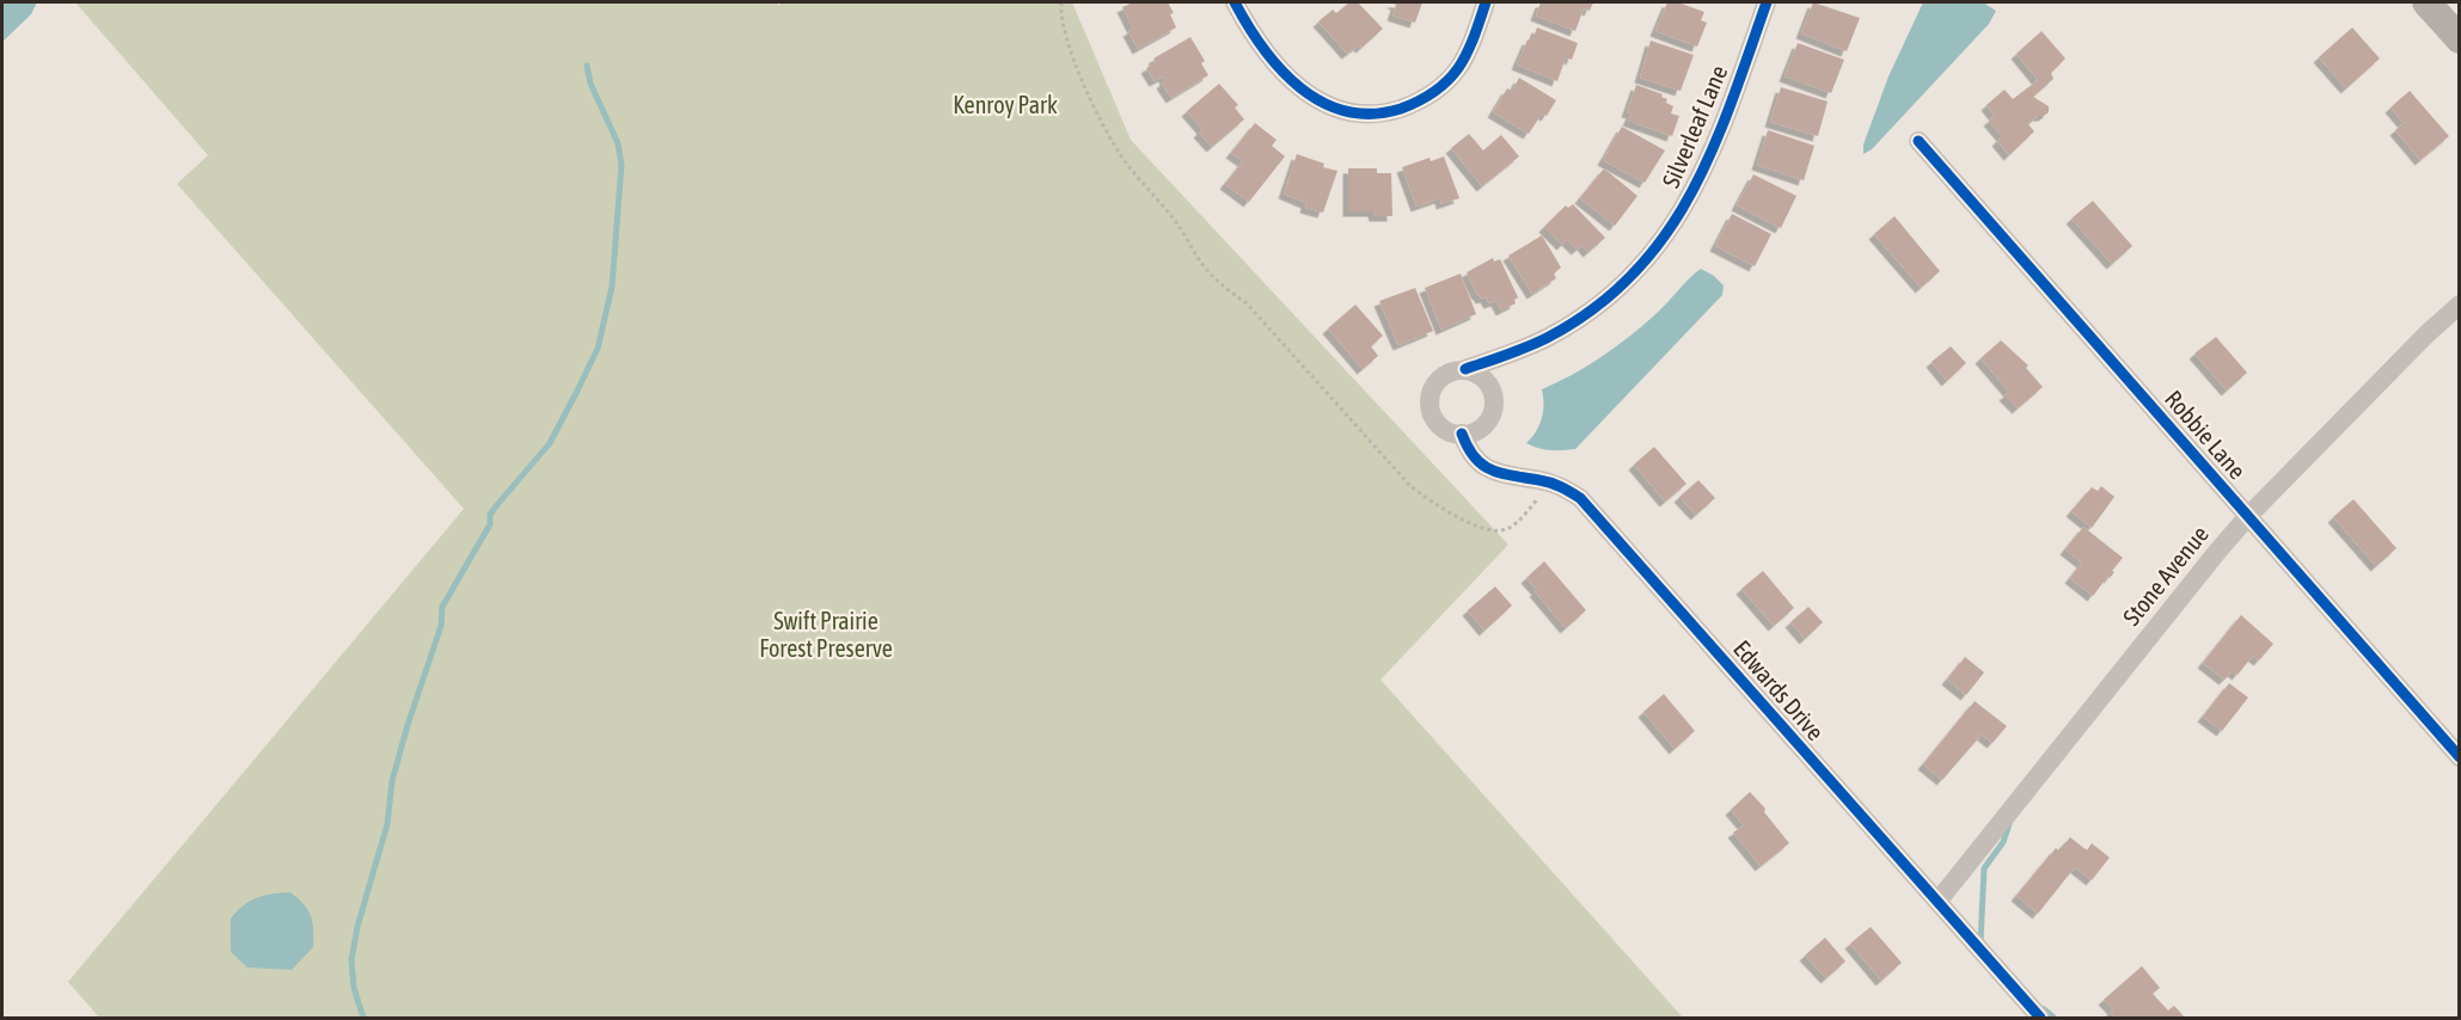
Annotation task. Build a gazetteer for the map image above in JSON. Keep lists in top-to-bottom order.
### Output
{
  "streets": {
    "street": [
      "Silverleaf Lane",
      "Robbie Lane",
      "Stone Avenue",
      "Edwards Drive"
    ]
  },
  "crossings": [
    ["Silverleaf Lane", "Edwards Drive"],
    ["Robbie Lane", "Stone Avenue"],
    ["Stone Avenue", "Edwards Drive"]
  ],
  "parks": ["Kenroy Park", "Swift Prairie Forest Preserve"]
}
